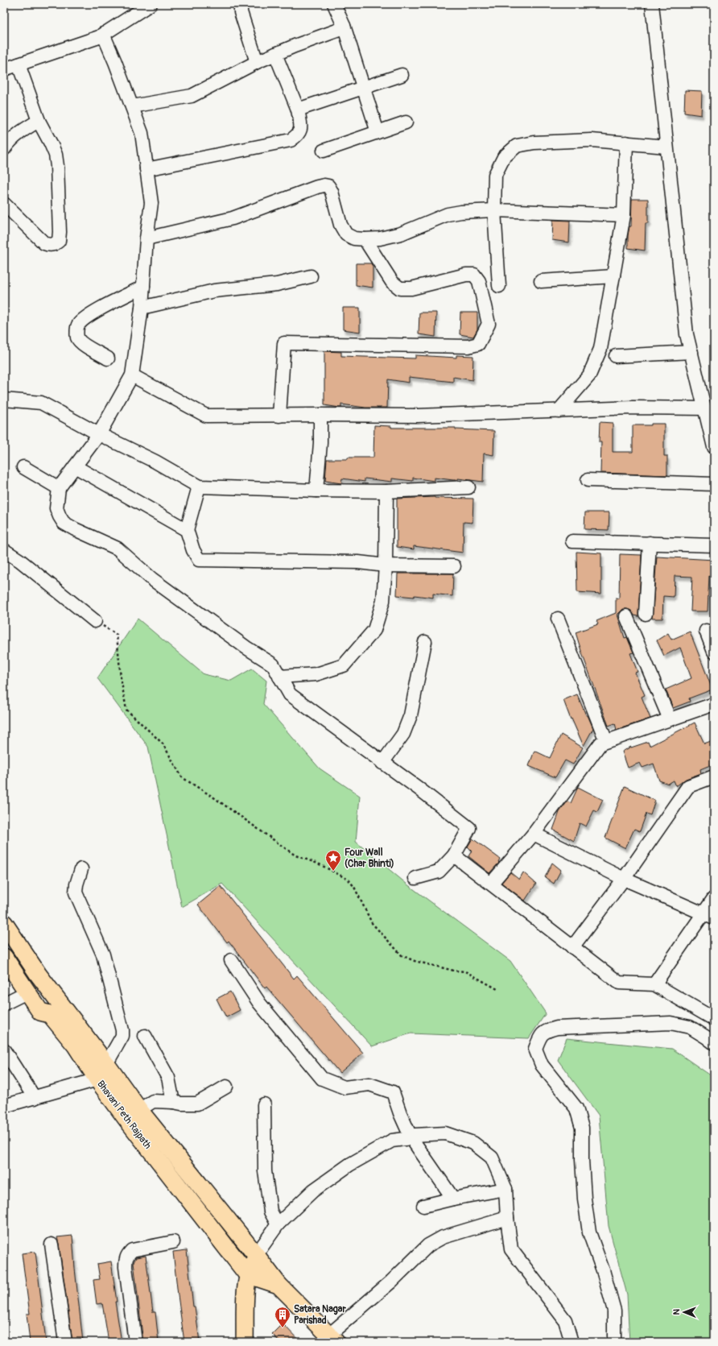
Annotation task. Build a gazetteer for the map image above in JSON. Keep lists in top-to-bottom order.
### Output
{
  "streets": {
    "main road": ["Bhavani Peth Rajpath"]
  },
  "places": {
    "place": ["Four Wall (Char Bhinti)"],
    "building": ["Satara Nagar Parishad"]
  },
  "north": "left"
}
